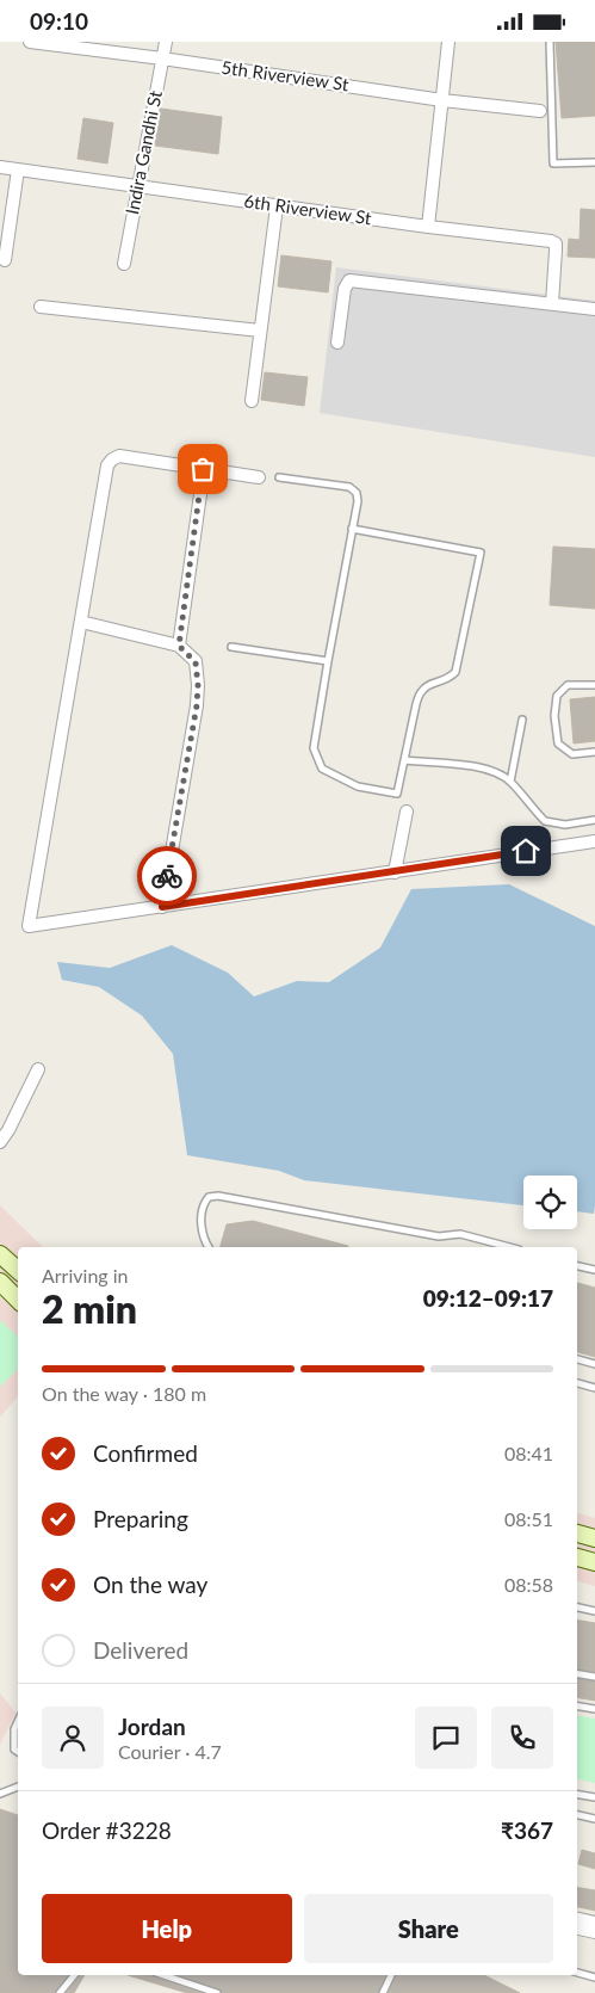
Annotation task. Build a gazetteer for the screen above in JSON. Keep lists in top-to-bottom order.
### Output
{
  "streets": {
    "street": ["5th Riverview St", "Indira Gandhi St", "6th Riverview St"]
  },
  "crossings": [
    ["5th Riverview St", "Indira Gandhi St"],
    ["Indira Gandhi St", "6th Riverview St"]
  ],
  "page": {
    "status": "09:10",
    "heading": ["2 min", "Arriving in", "09:12–09:17"],
    "panel": [
      "Jordan",
      "Courier · 4.7",
      "Order #3228",
      "₹367"
    ],
    "bar": "On the way · 180 m",
    "list": [
      ["Confirmed", "08:41"],
      ["Preparing", "08:51"],
      ["On the way", "08:58"],
      "Delivered"
    ],
    "buttons": ["Help", "Share"]
  }
}
